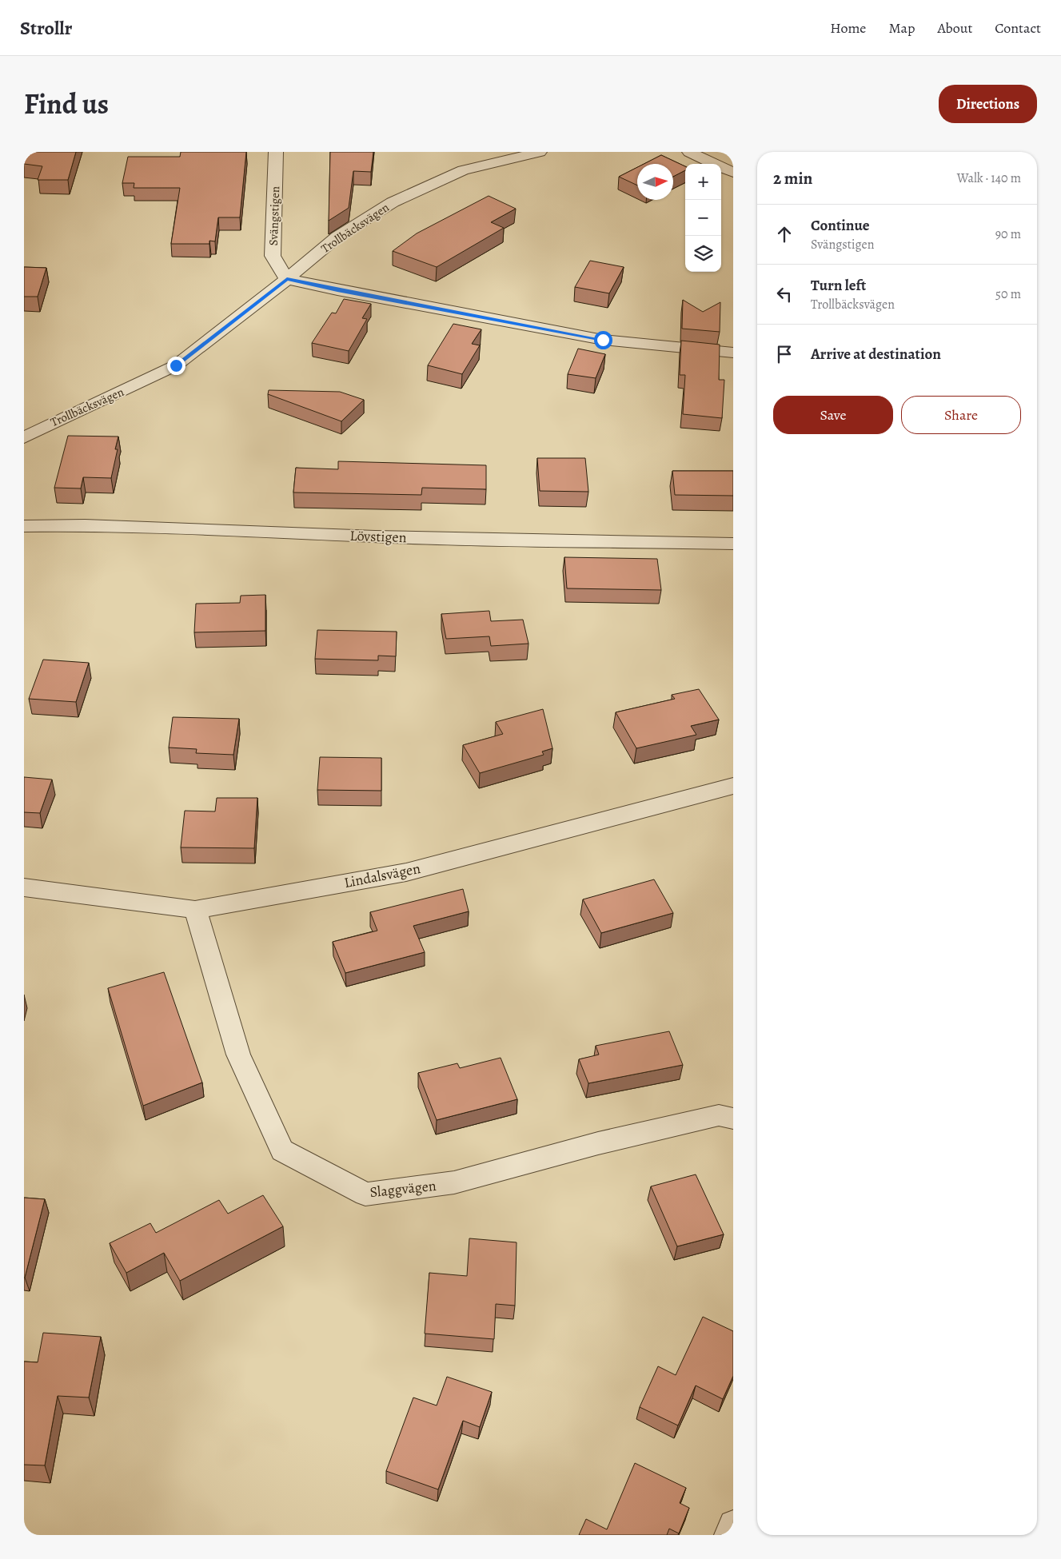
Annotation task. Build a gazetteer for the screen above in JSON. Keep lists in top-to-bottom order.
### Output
{
  "streets": {
    "street": [
      "Svängstigen",
      "Trollbäcksvägen",
      "Lövstigen",
      "Lindalsvägen",
      "Slaggvägen"
    ]
  },
  "crossings": [
    ["Svängstigen", "Trollbäcksvägen"],
    ["Lindalsvägen", "Slaggvägen"]
  ],
  "north": "right",
  "page": {
    "header": "Strollr",
    "nav": [
      "Home",
      "Map",
      "About",
      "Contact"
    ],
    "title": "Find us",
    "buttons": [
      "Directions",
      ["Save", "Share"]
    ],
    "heading": ["2 min", "Walk · 140 m"],
    "map_buttons": ["+", "−"],
    "list": [
      ["Continue", "Svängstigen", "90 m"],
      ["Turn left", "Trollbäcksvägen", "50 m"],
      "Arrive at destination"
    ]
  }
}
